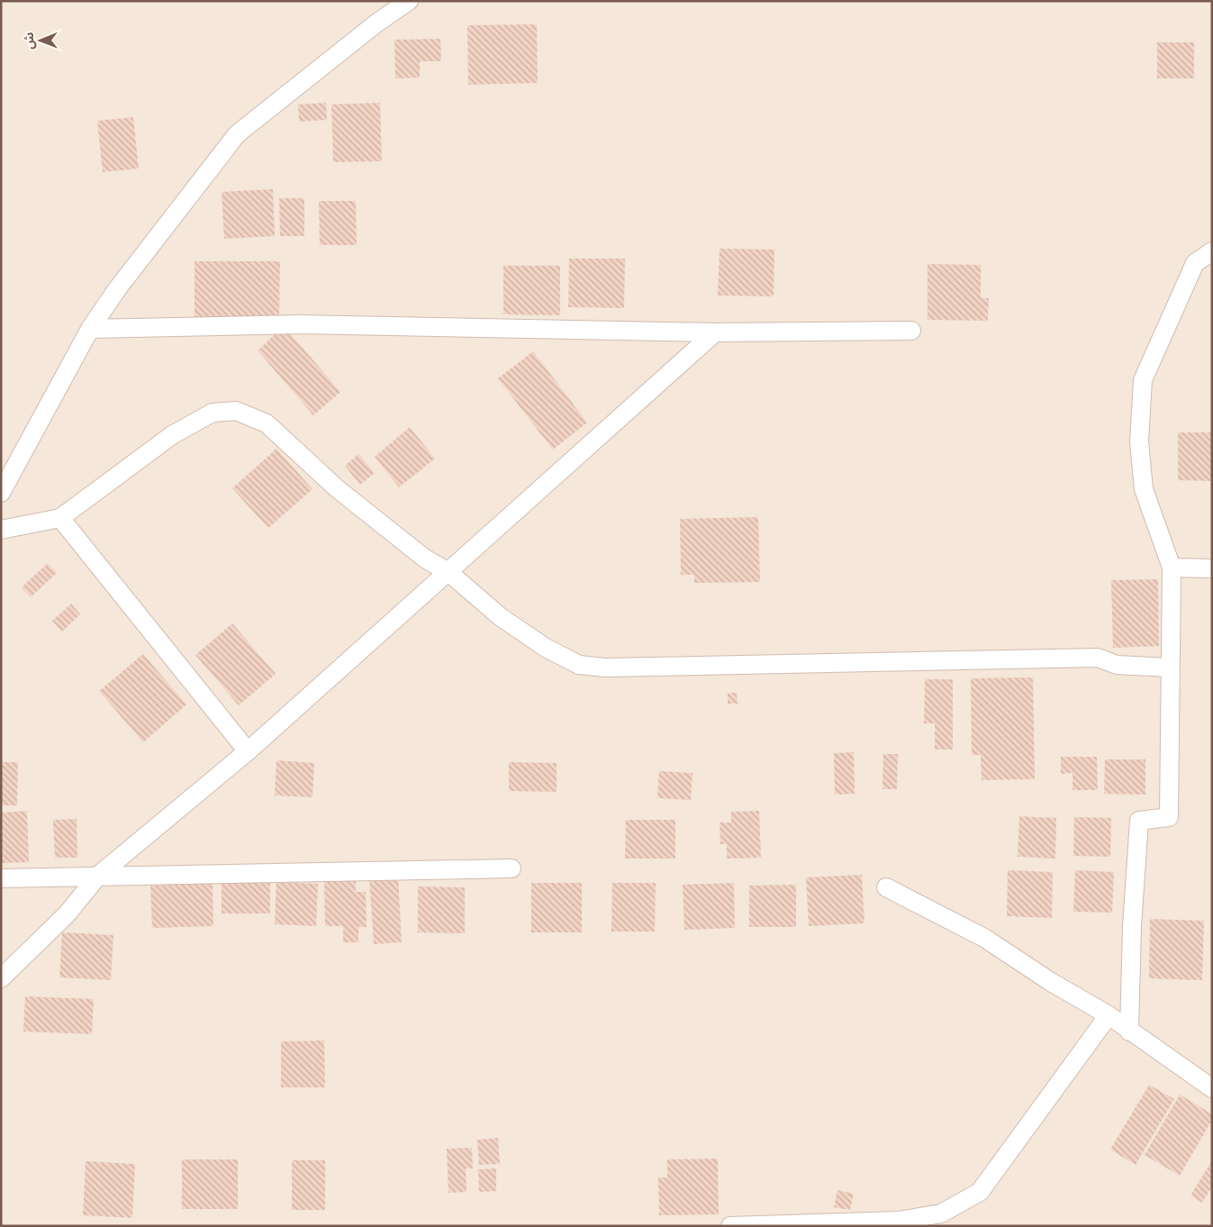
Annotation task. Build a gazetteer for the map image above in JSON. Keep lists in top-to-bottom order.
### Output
{
  "north": "left"
}
